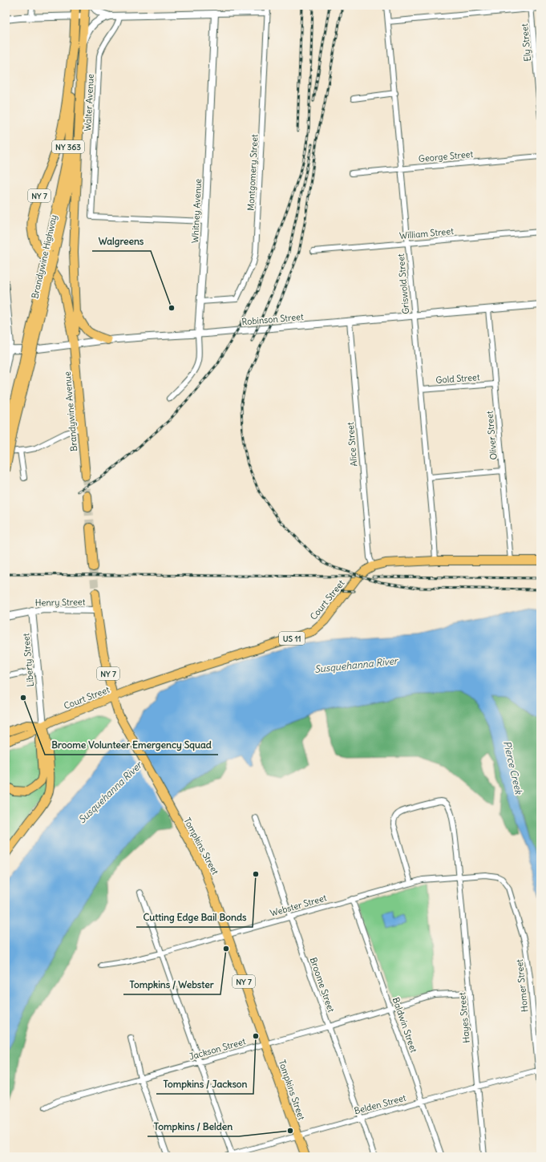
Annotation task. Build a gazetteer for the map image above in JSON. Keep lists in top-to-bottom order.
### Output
{
  "streets": {
    "main road": [
      "NY 363",
      "NY 7",
      "Brandywine Highway",
      "Brandywine Avenue",
      "Court Street",
      "US 11",
      "Tompkins Street"
    ],
    "street": [
      "Ely Street",
      "Walter Avenue",
      "George Street",
      "Montgomery Street",
      "Whitney Avenue",
      "William Street",
      "Griswold Street",
      "Robinson Street",
      "Gold Street",
      "Oliver Street",
      "Alice Street",
      "Henry Street",
      "Liberty Street",
      "Webster Street",
      "Broome Street",
      "Homer Street",
      "Hayes Street",
      "Baldwin Street",
      "Jackson Street",
      "Belden Street"
    ]
  },
  "crossings": [
    ["Walter Avenue", "Whitney Avenue"],
    ["George Street", "Griswold Street"],
    ["Montgomery Street", "Whitney Avenue"],
    ["NY 7", "Brandywine Highway"],
    ["NY 7", "Robinson Street"],
    ["NY 7", "Brandywine Avenue"],
    ["NY 7", "Court Street"],
    ["NY 7", "Henry Street"],
    ["NY 7", "Tompkins Street"],
    ["Whitney Avenue", "Robinson Street"],
    ["William Street", "Griswold Street"],
    ["Griswold Street", "Robinson Street"],
    ["Griswold Street", "Gold Street"],
    ["Griswold Street", "Court Street"],
    ["Robinson Street", "Brandywine Avenue"],
    ["Robinson Street", "Oliver Street"],
    ["Robinson Street", "Alice Street"],
    ["Gold Street", "Oliver Street"],
    ["Oliver Street", "Court Street"],
    ["Alice Street", "Court Street"],
    ["Court Street", "Liberty Street"],
    ["Court Street", "Tompkins Street"],
    ["Henry Street", "Liberty Street"],
    ["Tompkins Street", "Webster Street"],
    ["Tompkins Street", "Jackson Street"],
    ["Tompkins Street", "Belden Street"],
    ["Webster Street", "Broome Street"],
    ["Webster Street", "Homer Street"],
    ["Webster Street", "Hayes Street"],
    ["Webster Street", "Baldwin Street"],
    ["Broome Street", "Jackson Street"],
    ["Broome Street", "Belden Street"],
    ["Homer Street", "Belden Street"],
    ["Hayes Street", "Jackson Street"],
    ["Hayes Street", "Belden Street"],
    ["Baldwin Street", "Jackson Street"],
    ["Baldwin Street", "Belden Street"]
  ],
  "water": ["Susquehanna River", "Pierce Creek"],
  "places": [
    "Walgreens",
    "Broome Volunteer Emergency Squad",
    "Cutting Edge Bail Bonds",
    "Tompkins / Webster",
    "Tompkins / Jackson",
    "Tompkins / Belden"
  ]
}
